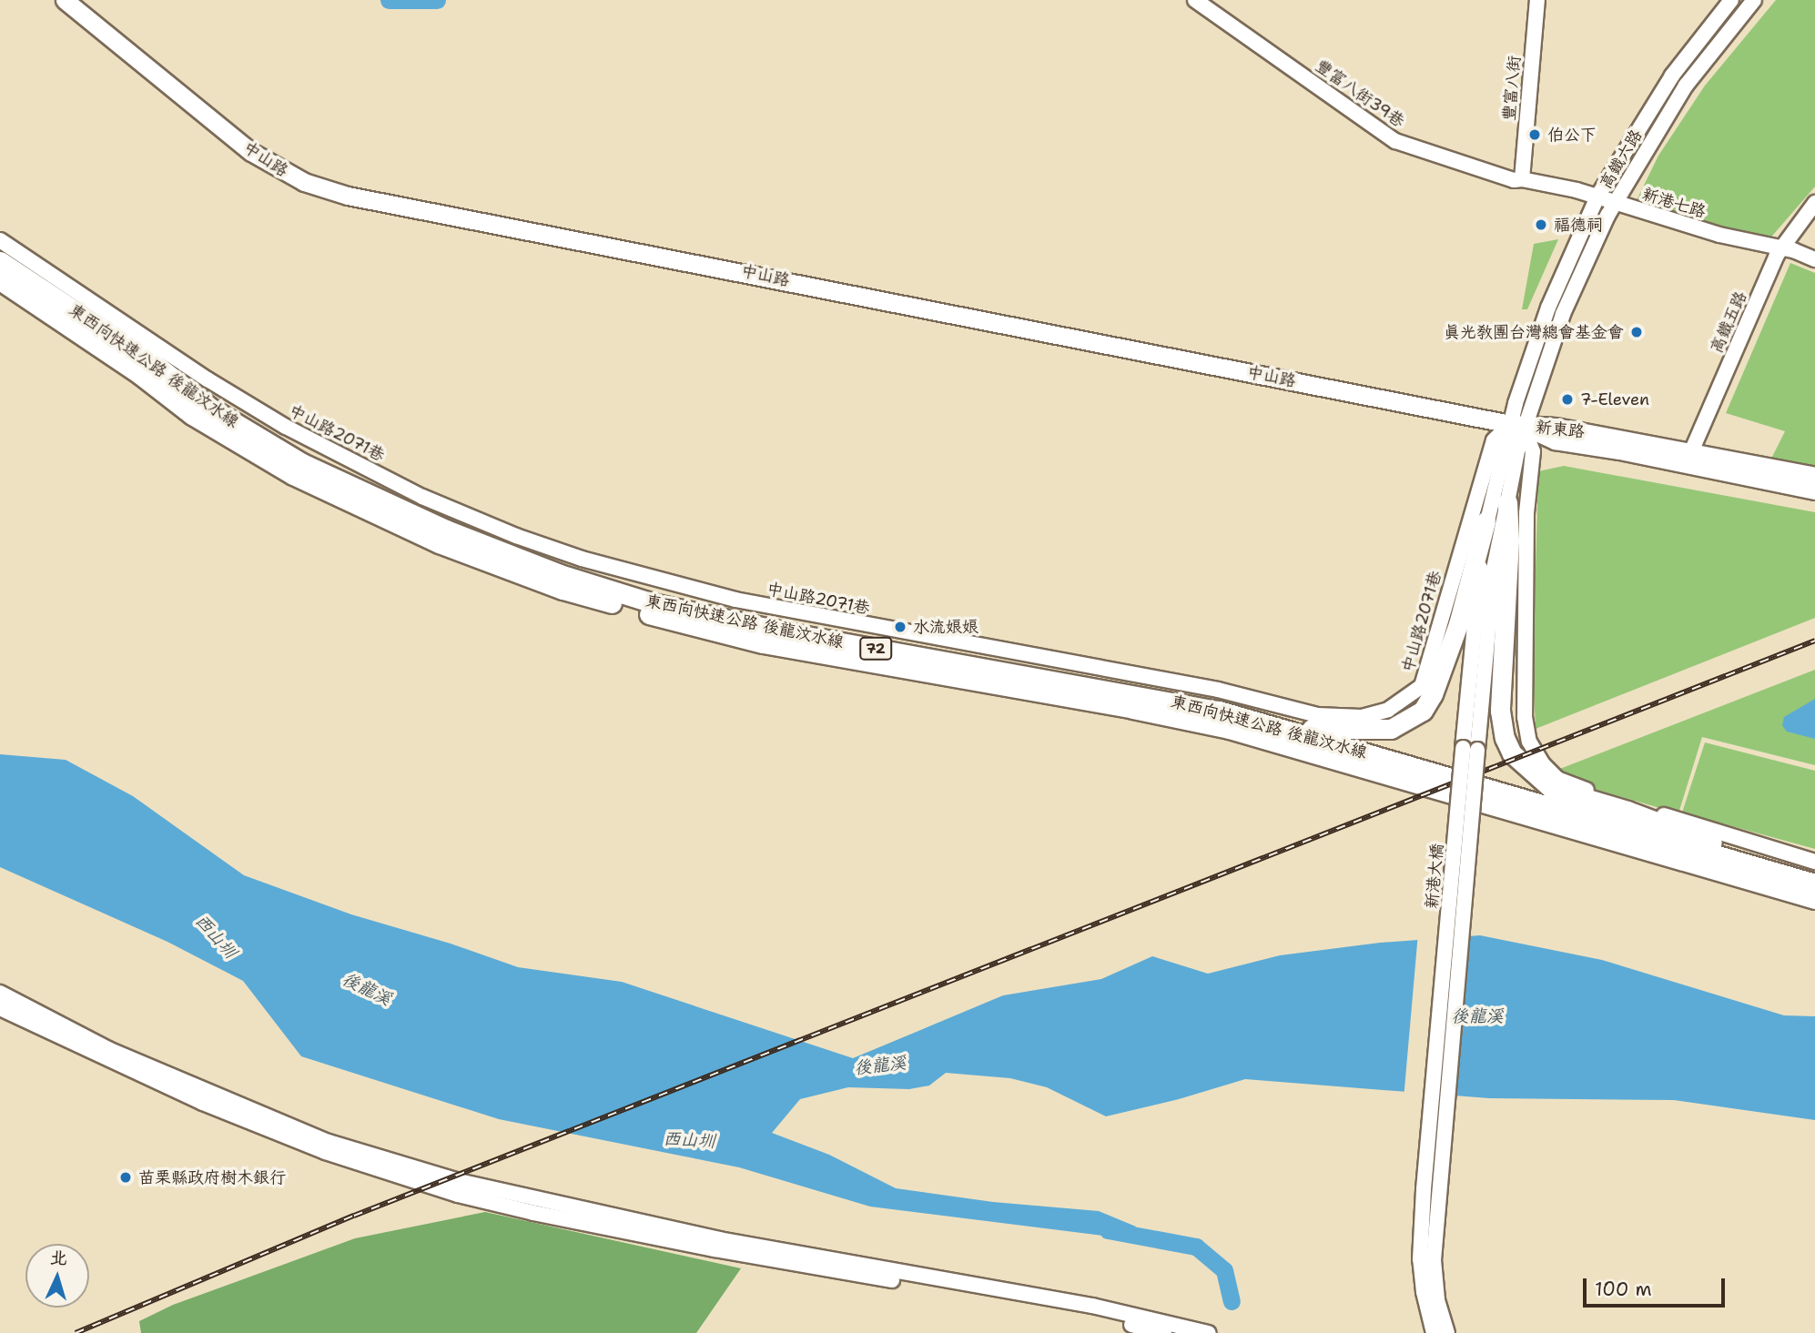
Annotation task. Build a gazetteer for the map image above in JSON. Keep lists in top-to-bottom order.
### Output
{
  "streets": {
    "highway": ["東西向快速公路 後龍汶水線", "72"],
    "main road": ["中山路", "新東路"],
    "street": [
      "豐富八街",
      "豐富八街39巷",
      "高鐵六路",
      "新港七路",
      "高鐵五路",
      "中山路2071巷",
      "新港大橋"
    ]
  },
  "crossings": [
    ["豐富八街", "豐富八街39巷"],
    ["豐富八街", "新港七路"],
    ["豐富八街39巷", "新港七路"],
    ["中山路", "高鐵六路"],
    ["中山路", "新東路"],
    ["中山路", "中山路2071巷"],
    ["中山路", "新港大橋"],
    ["高鐵六路", "新港七路"],
    ["高鐵六路", "新東路"],
    ["高鐵六路", "中山路2071巷"],
    ["高鐵六路", "新港大橋"],
    ["新港七路", "高鐵五路"],
    ["高鐵五路", "新東路"],
    ["新東路", "中山路2071巷"],
    ["新東路", "新港大橋"],
    ["中山路2071巷", "新港大橋"]
  ],
  "water": ["西山圳", "後龍溪"],
  "places": [
    "伯公下",
    "福德祠",
    "真光教團台灣總會基金會",
    "7-Eleven",
    "水流娘娘",
    "苗栗縣政府樹木銀行"
  ],
  "scale_bar": "100 m",
  "north": "top"
}
